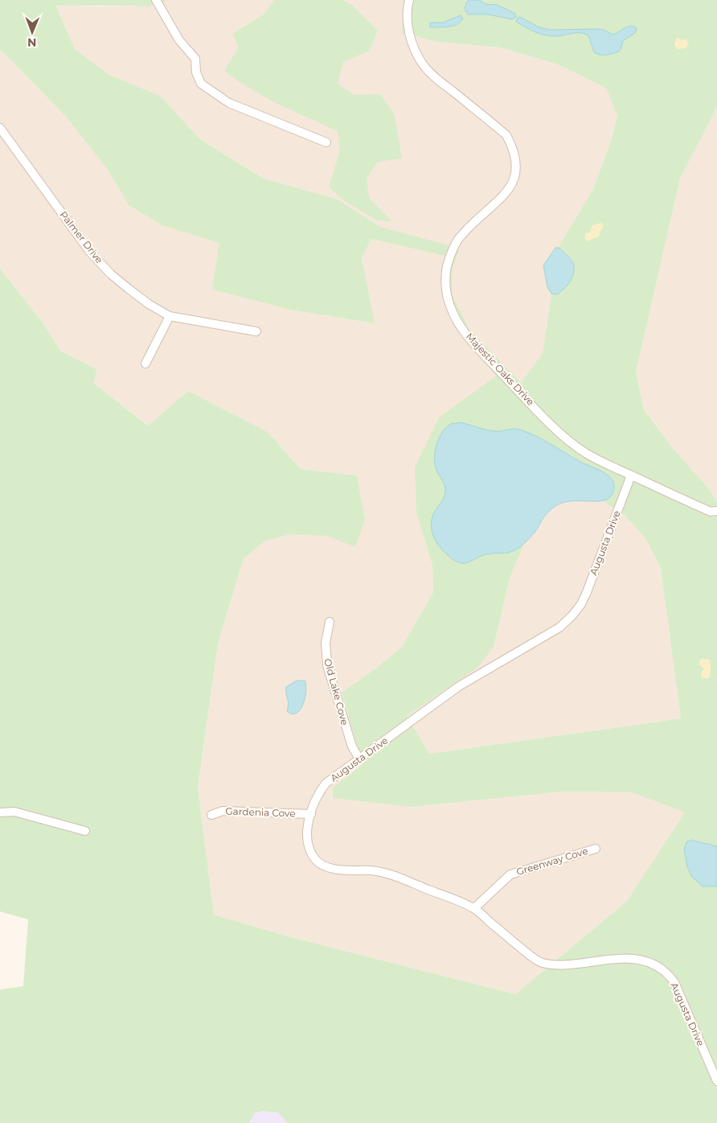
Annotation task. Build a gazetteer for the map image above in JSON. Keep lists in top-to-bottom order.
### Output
{
  "streets": {
    "street": [
      "Palmer Drive",
      "Majestic Oaks Drive",
      "Augusta Drive",
      "Old Lake Cove",
      "Gardenia Cove",
      "Greenway Cove"
    ]
  },
  "crossings": [
    ["Majestic Oaks Drive", "Augusta Drive"],
    ["Augusta Drive", "Old Lake Cove"],
    ["Augusta Drive", "Gardenia Cove"],
    ["Augusta Drive", "Greenway Cove"]
  ],
  "north": "bottom"
}
